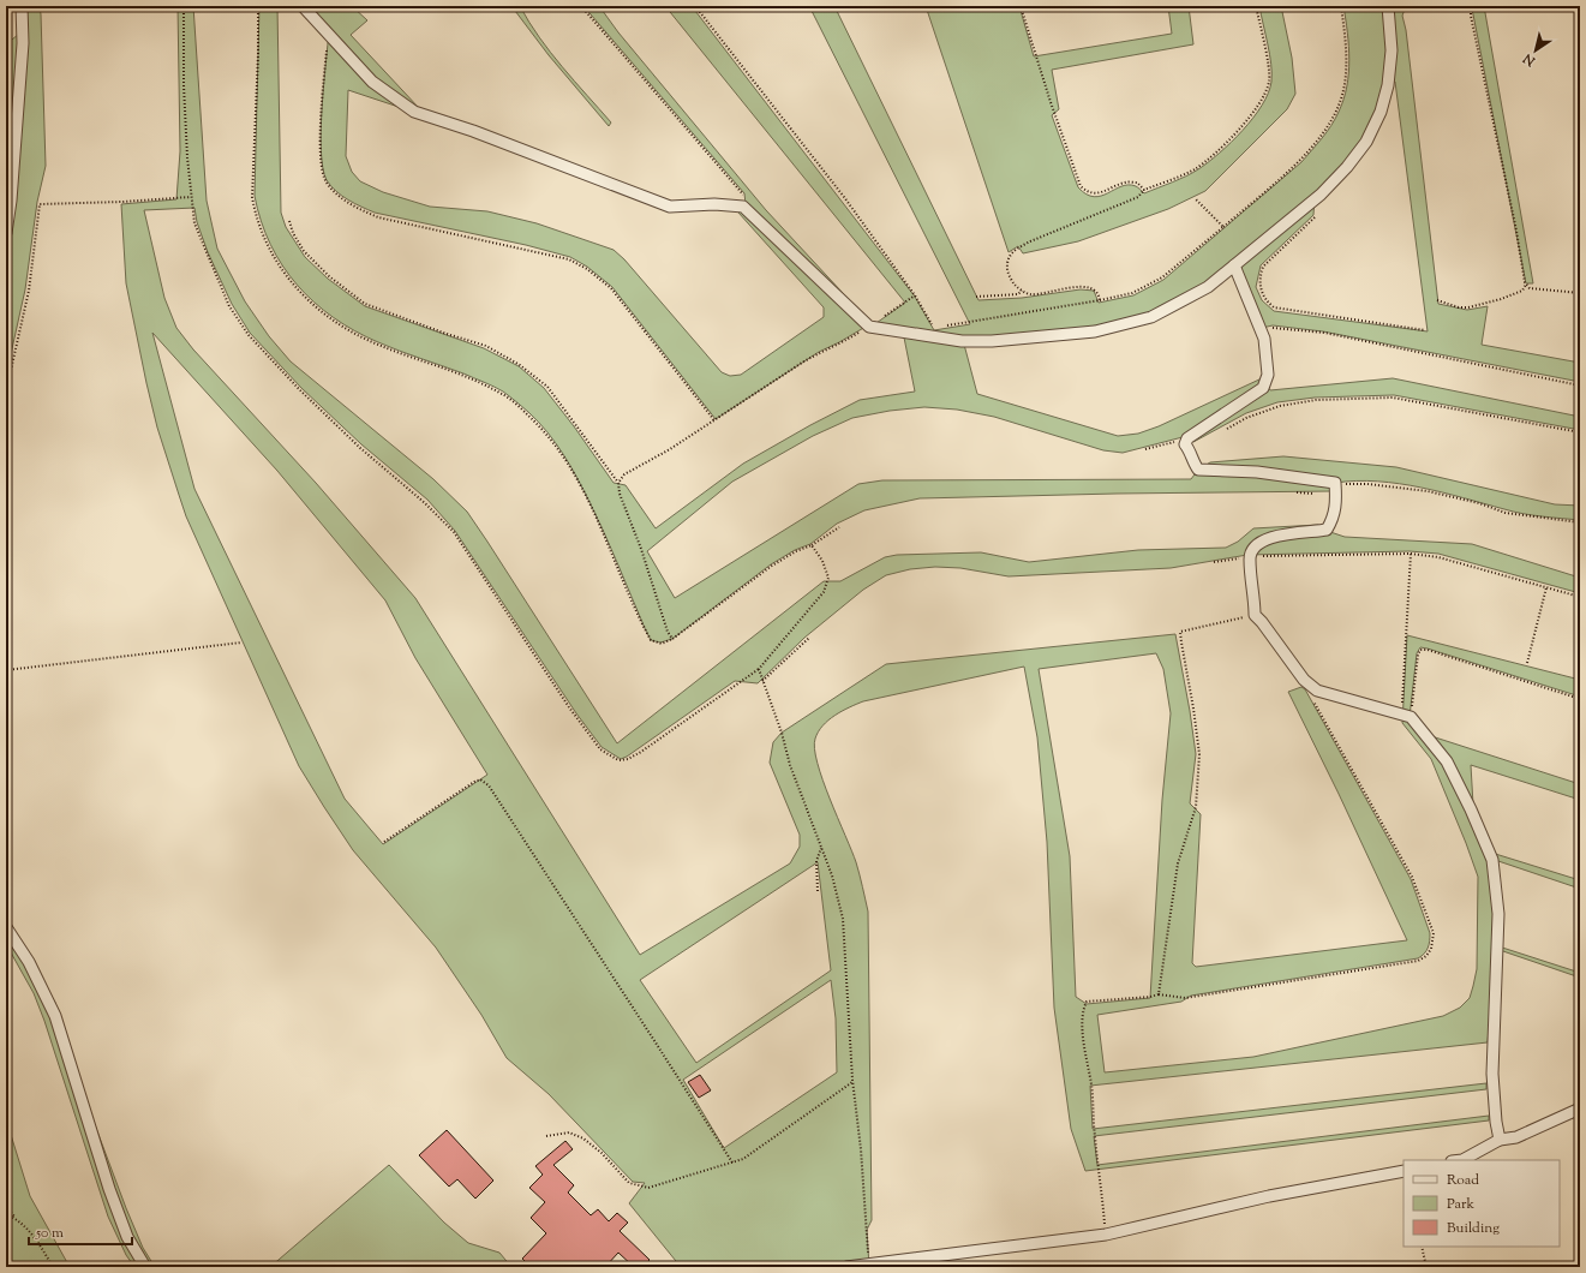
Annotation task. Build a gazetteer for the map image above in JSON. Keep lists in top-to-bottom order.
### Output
{
  "legend": ["Road", "Park", "Building"],
  "scale_bar": "50 m",
  "north": "bottom left"
}
